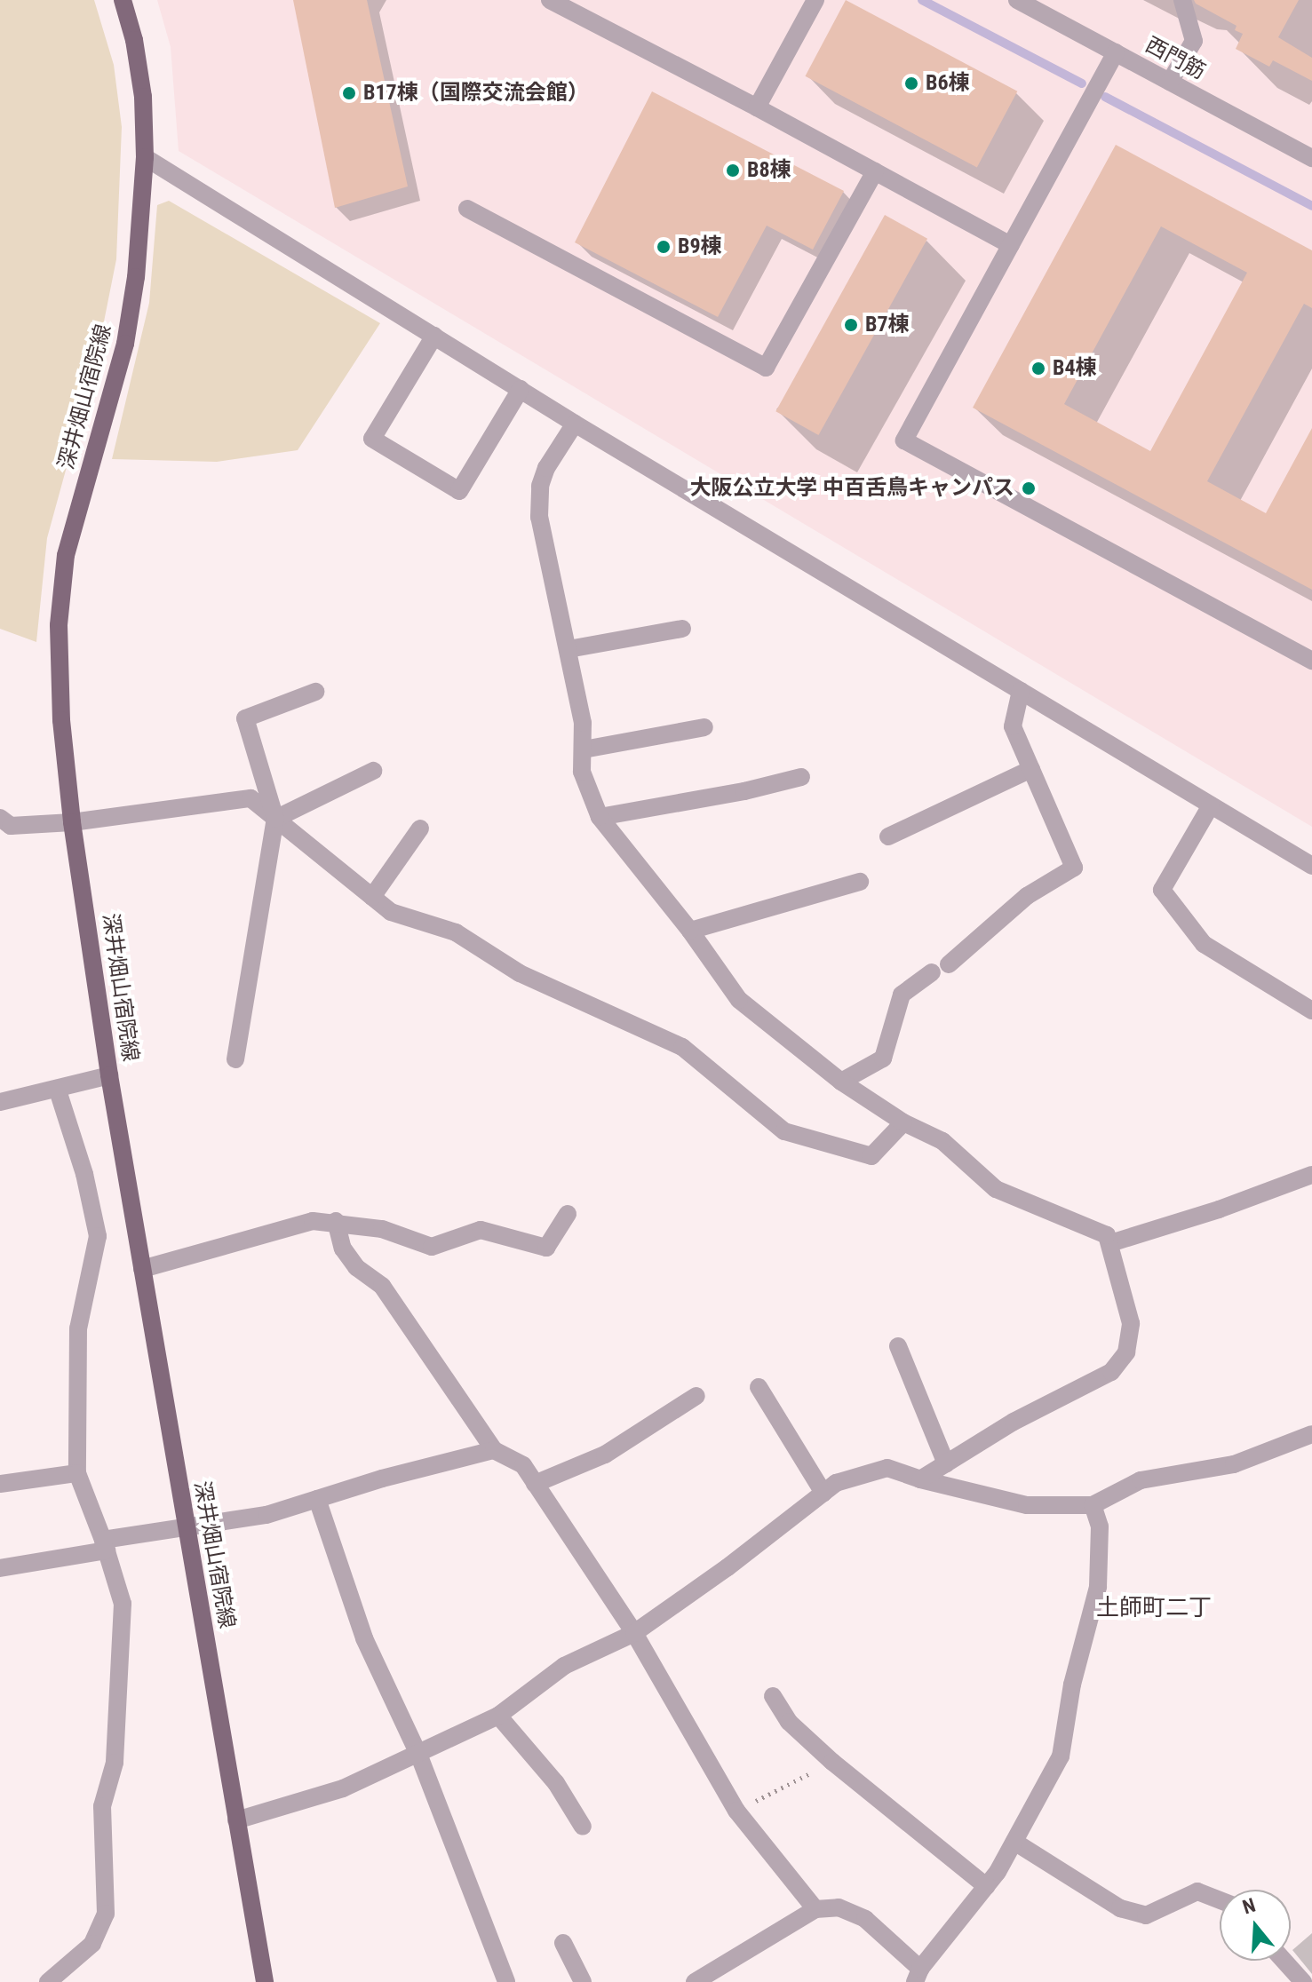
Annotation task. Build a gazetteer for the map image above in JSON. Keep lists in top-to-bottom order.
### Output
{
  "streets": {
    "main road": ["深井畑山宿院線"],
    "street": ["西門筋"]
  },
  "districts": ["土師町二丁"],
  "places": [
    "B6棟",
    "B17棟（国際交流会館）",
    "B8棟",
    "B9棟",
    "B7棟",
    "B4棟",
    "大阪公立大学 中百舌鳥キャンパス"
  ],
  "north": "top"
}
